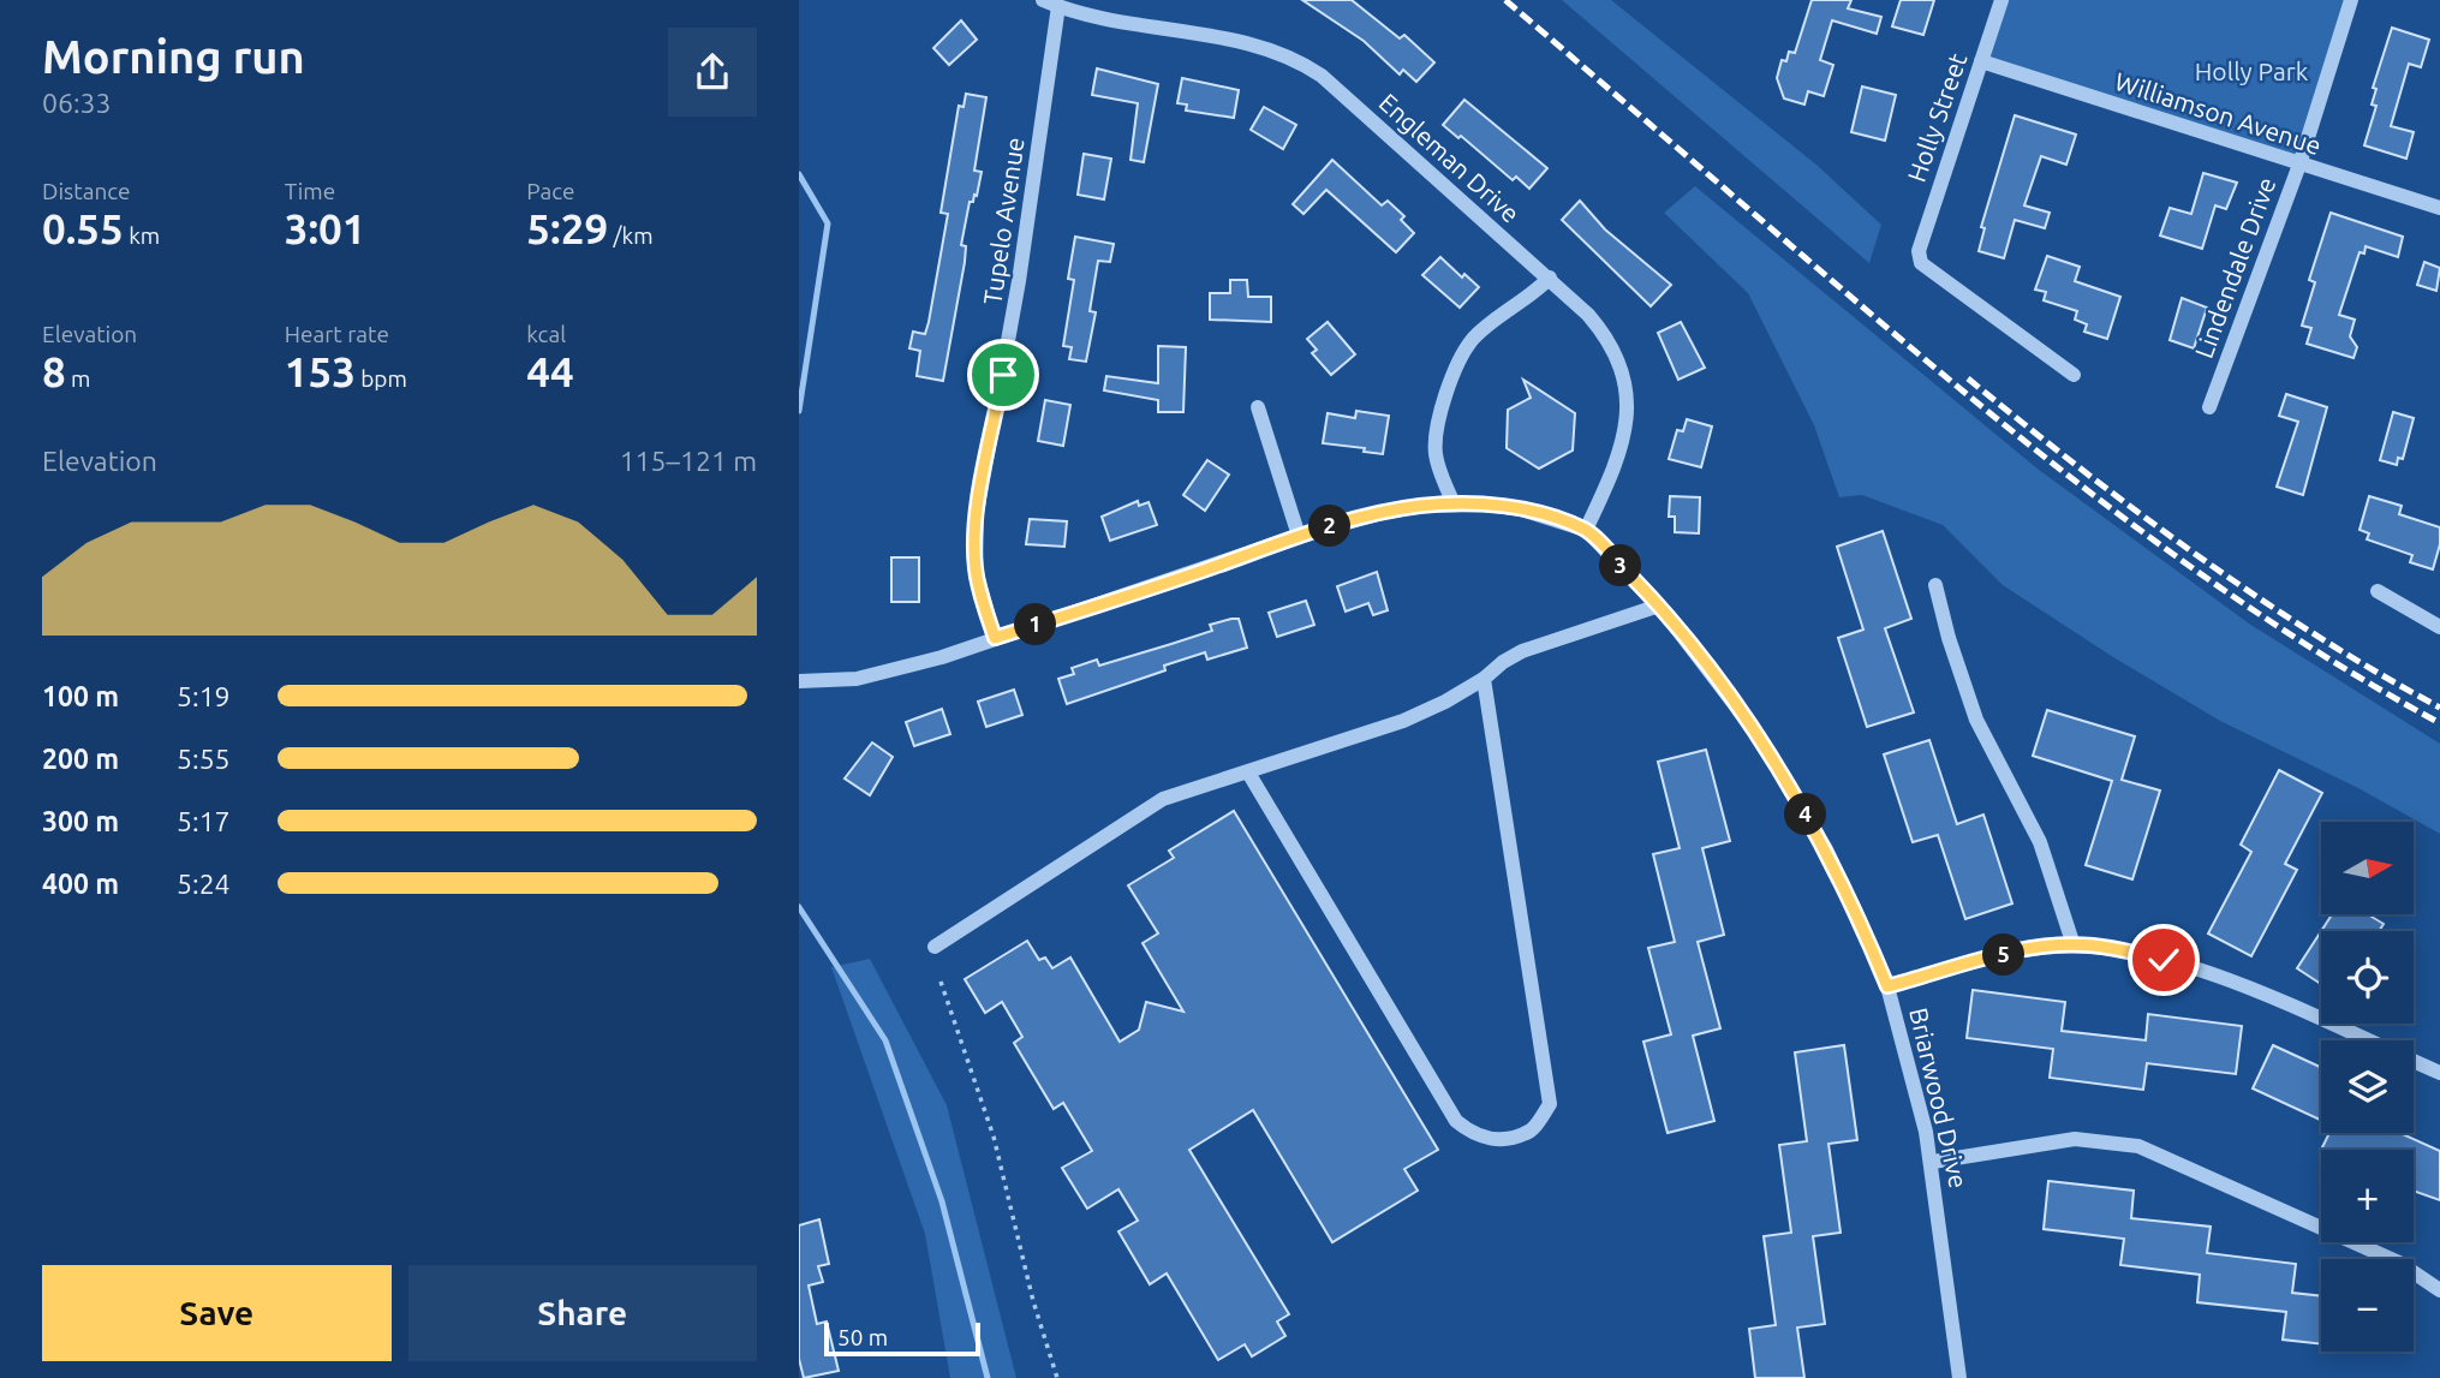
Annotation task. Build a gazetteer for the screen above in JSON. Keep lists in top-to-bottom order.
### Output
{
  "streets": {
    "street": [
      "Williamson Avenue",
      "Holly Street",
      "Engleman Drive",
      "Tupelo Avenue",
      "Lindendale Drive",
      "Briarwood Drive"
    ]
  },
  "crossings": [
    ["Williamson Avenue", "Holly Street"],
    ["Williamson Avenue", "Lindendale Drive"],
    ["Engleman Drive", "Tupelo Avenue"],
    ["Engleman Drive", "Briarwood Drive"],
    ["Tupelo Avenue", "Briarwood Drive"]
  ],
  "parks": ["Holly Park"],
  "scale_bar": "50 m",
  "north": "right",
  "page": {
    "heading": ["Morning run", "06:33"],
    "stats": [
      ["Distance", "0.55 km"],
      ["Time", "3:01"],
      ["Pace", "5:29 /km"],
      ["Elevation", "8 m"],
      ["Heart rate", "153 bpm"],
      ["kcal", "44"]
    ],
    "chart": ["Elevation", "115–121 m"],
    "pins": [
      "2",
      "3",
      "1",
      "4",
      "5"
    ],
    "list": [
      {
        "name": "100 m",
        "note": "5:19"
      },
      {
        "name": "200 m",
        "note": "5:55"
      },
      {
        "name": "300 m",
        "note": "5:17"
      },
      {
        "name": "400 m",
        "note": "5:24"
      }
    ],
    "map_buttons": ["+", "−"],
    "buttons": ["Save", "Share"],
    "scale": "50 m"
  }
}
